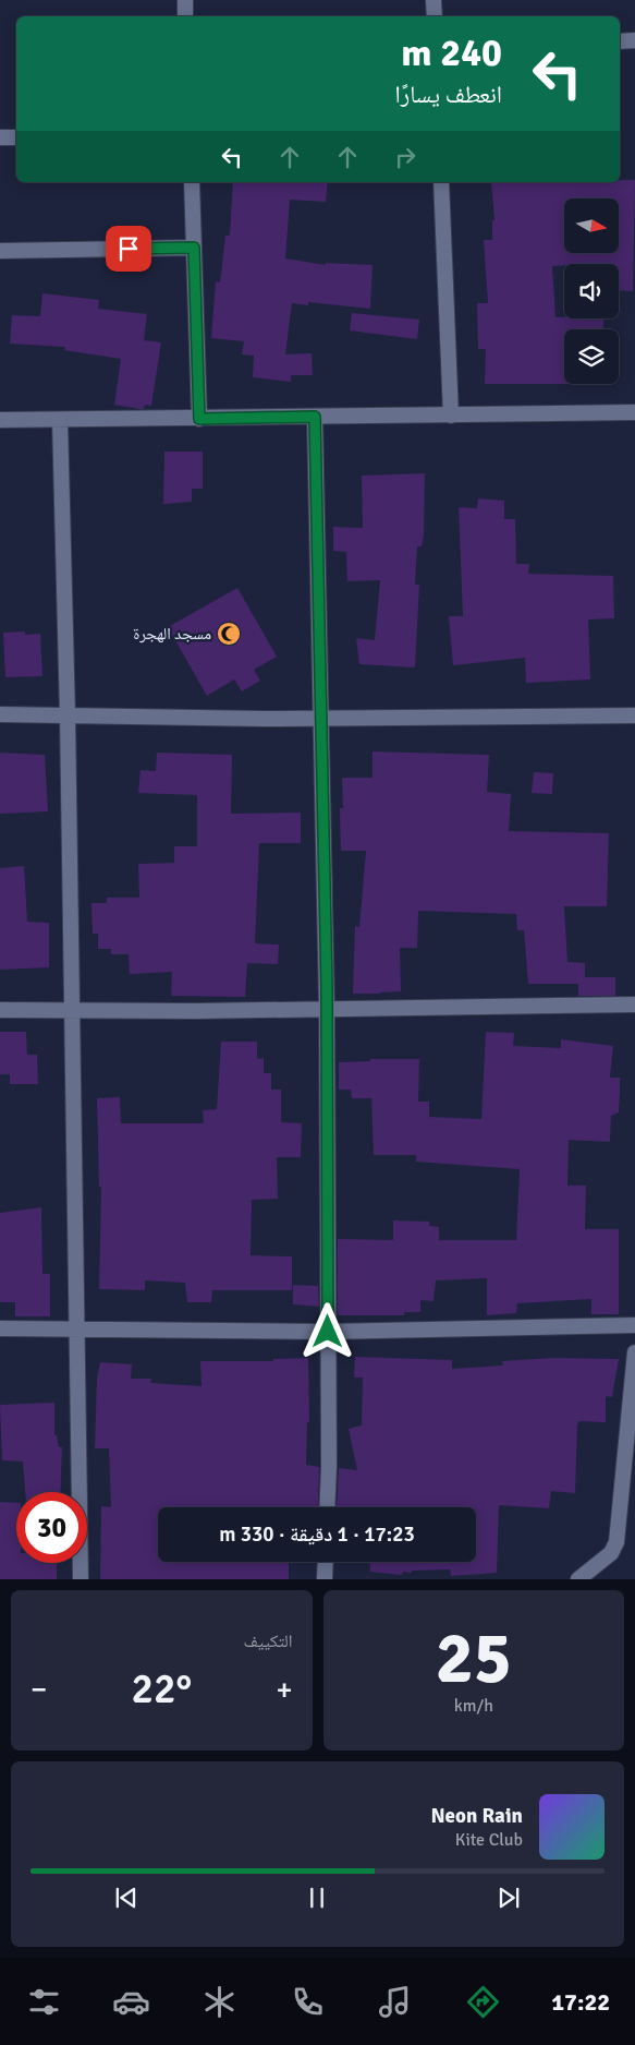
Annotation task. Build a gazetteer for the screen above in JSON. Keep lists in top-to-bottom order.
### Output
{
  "places": {
    "mosque": ["مسجد الهجرة"]
  },
  "north": "right",
  "page": {
    "turn": ["240 m", "انعطف يسارًا"],
    "limit": "30",
    "trip": "17:23 · 1 دقيقة · 330 m",
    "tile": [
      ["25", "km/h"],
      "التكييف"
    ],
    "heat": ["−", "22°", "+"],
    "song": ["Neon Rain", "Kite Club"],
    "tabs": "17:22"
  }
}
